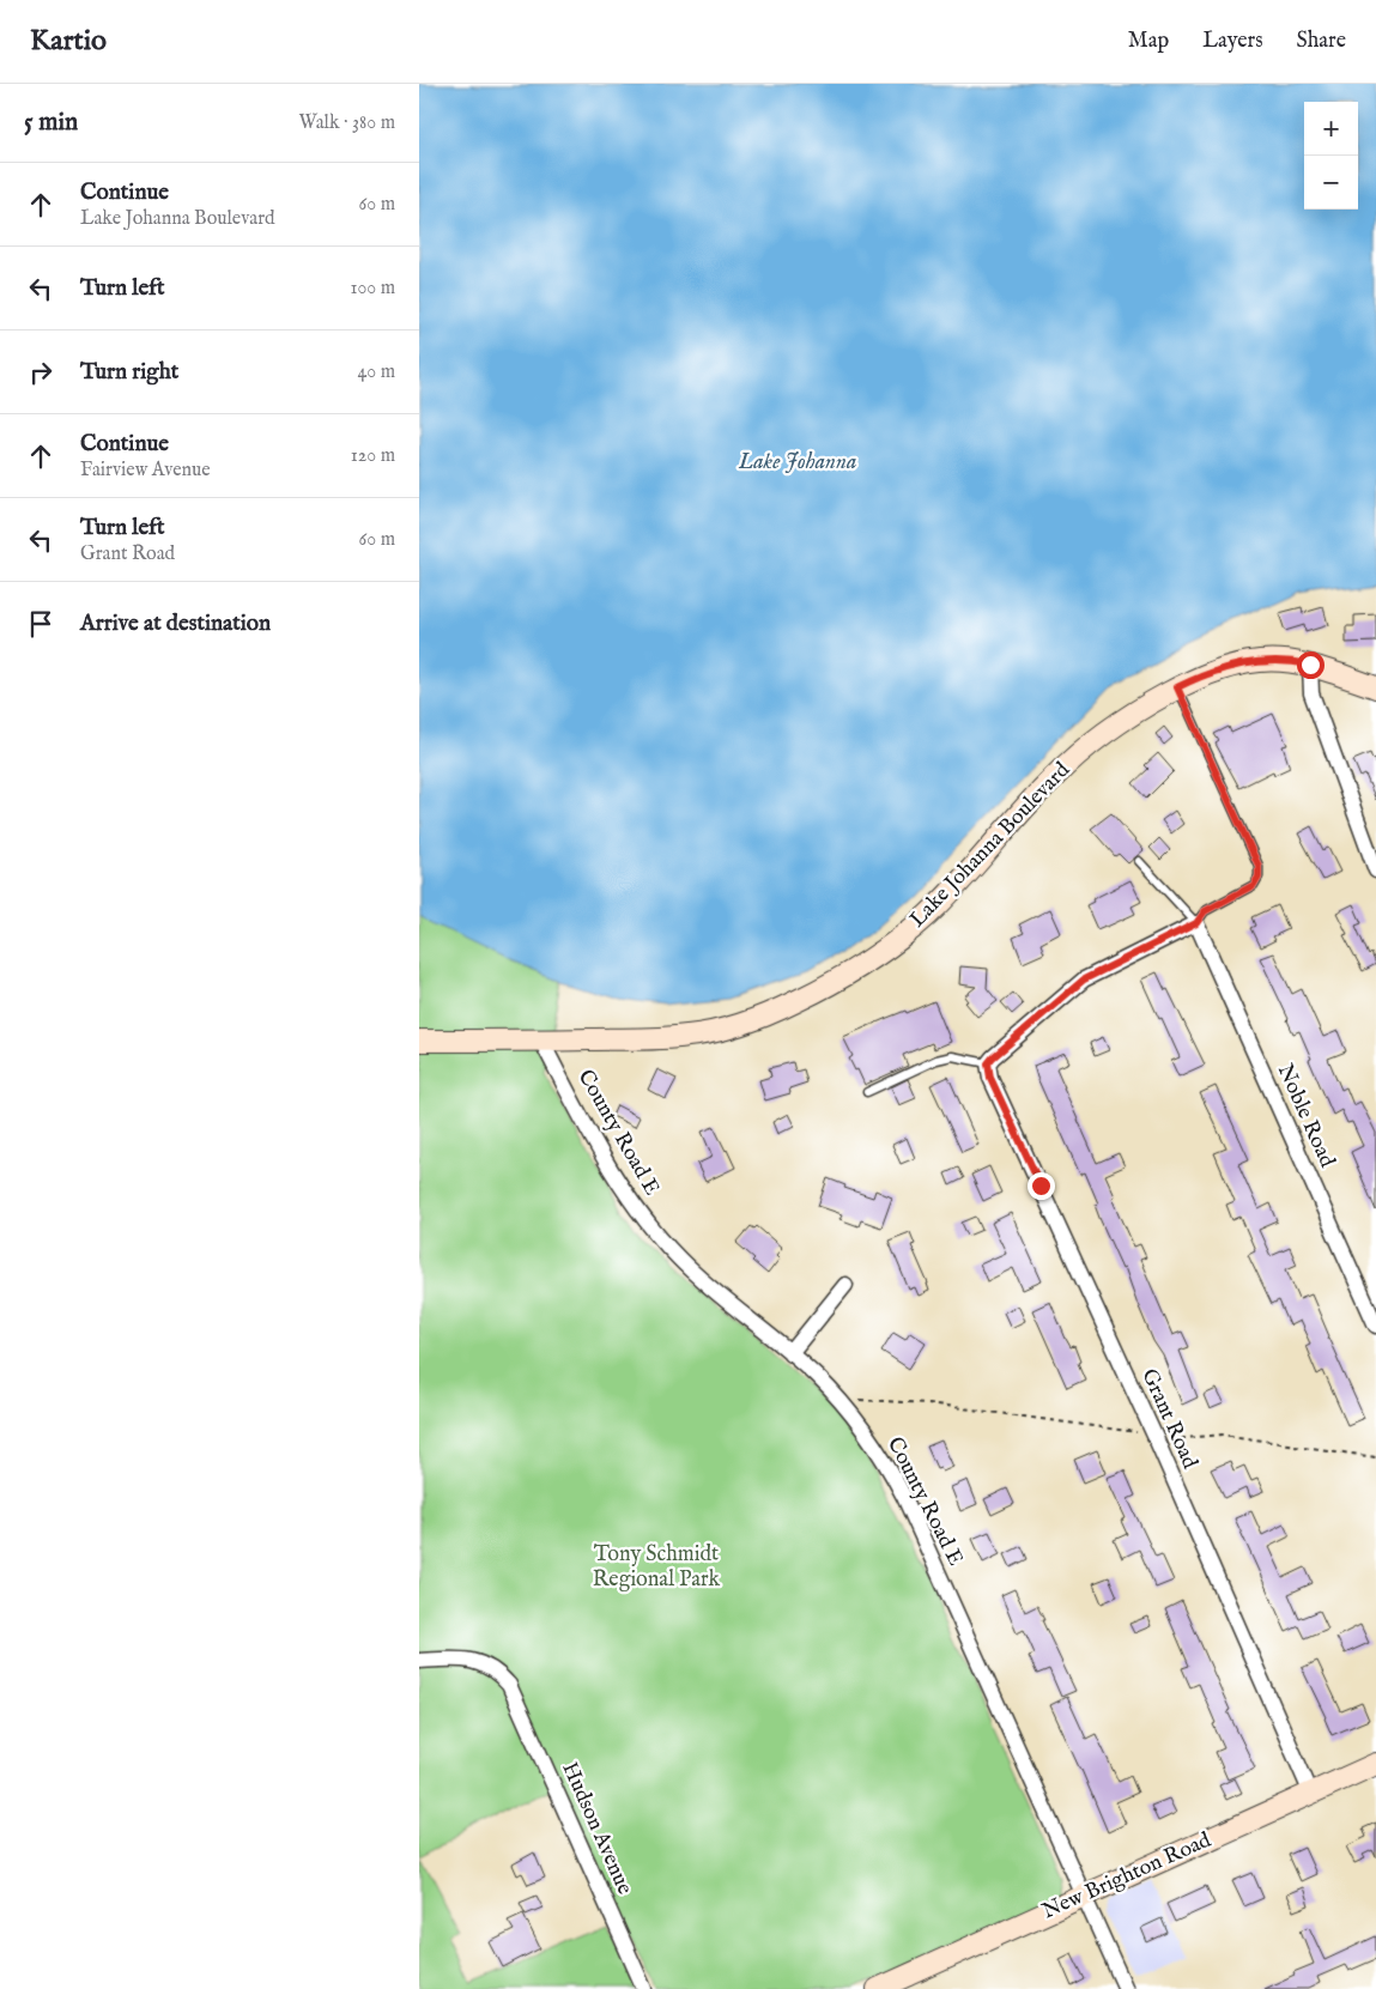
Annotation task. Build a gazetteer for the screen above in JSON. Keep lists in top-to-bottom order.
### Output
{
  "streets": {
    "street": [
      "Lake Johanna Boulevard",
      "Noble Road",
      "County Road E",
      "Grant Road",
      "Hudson Avenue",
      "New Brighton Road"
    ]
  },
  "crossings": [
    ["Lake Johanna Boulevard", "County Road E"],
    ["County Road E", "New Brighton Road"],
    ["Grant Road", "New Brighton Road"]
  ],
  "water": ["Lake Johanna"],
  "parks": ["Tony Schmidt Regional Park"],
  "page": {
    "header": "Kartio",
    "nav": ["Map", "Layers", "Share"],
    "heading": ["5 min", "Walk · 380 m"],
    "map_buttons": ["+", "−"],
    "list": [
      ["Continue", "Lake Johanna Boulevard", "60 m"],
      ["Turn left", "100 m"],
      ["Turn right", "40 m"],
      ["Continue", "Fairview Avenue", "120 m"],
      ["Turn left", "Grant Road", "60 m"],
      "Arrive at destination"
    ]
  }
}
